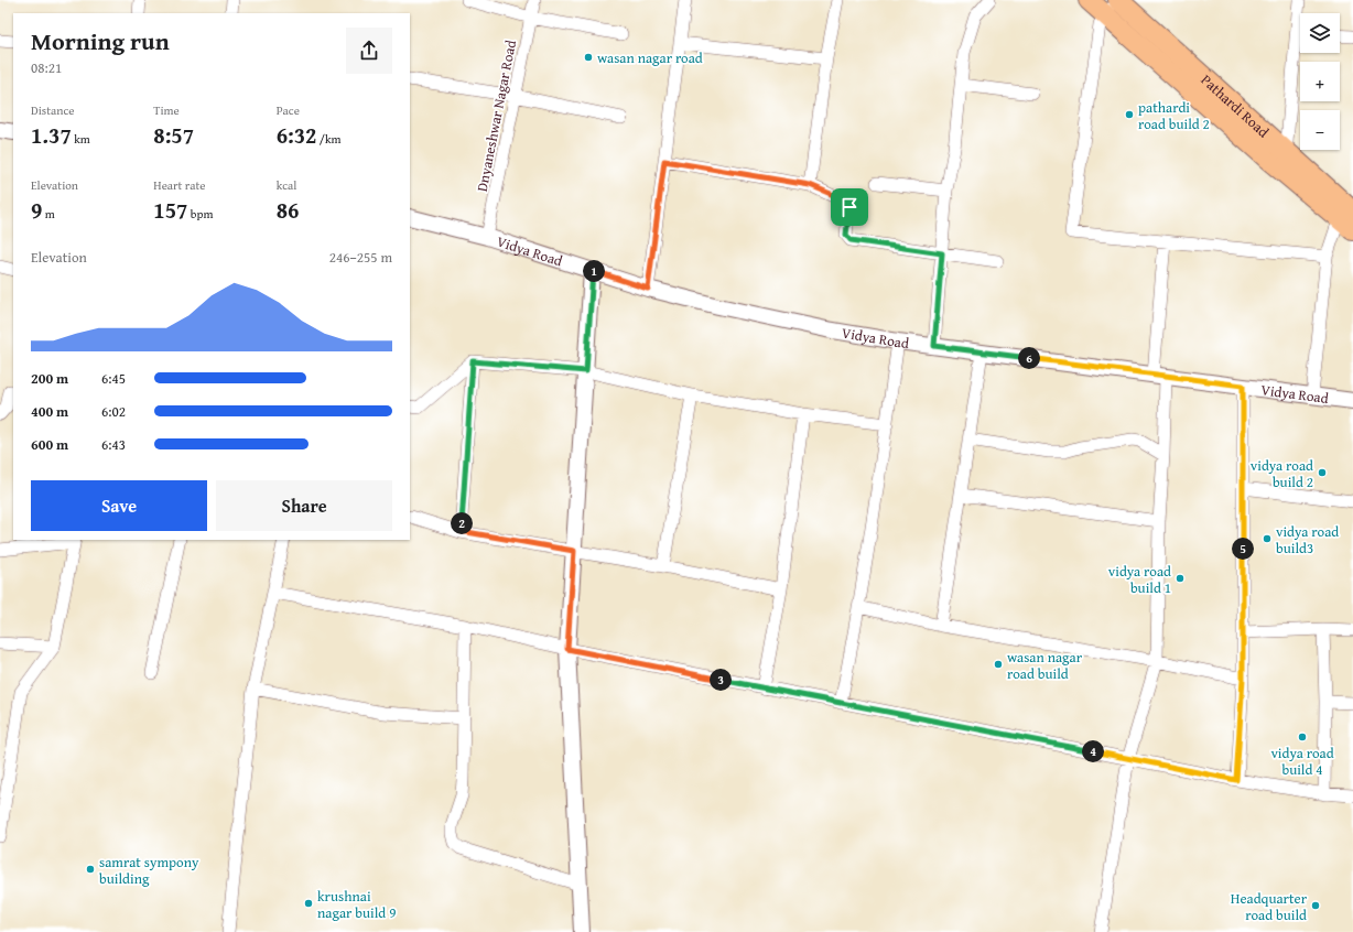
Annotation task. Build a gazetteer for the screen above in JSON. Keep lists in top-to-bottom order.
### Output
{
  "streets": {
    "main road": ["Pathardi Road"],
    "street": ["Dnyaneshwar Nagar Road", "Vidya Road"]
  },
  "crossings": [
    ["Dnyaneshwar Nagar Road", "Vidya Road"]
  ],
  "places": [
    "wasan nagar road",
    "pathardi road build 2",
    "vidya road build 2",
    "vidya road build3",
    "vidya road build 1",
    "wasan nagar road build",
    "vidya road build 4",
    "samrat sympony building",
    "krushnai nagar build 9",
    "Headquarter road build"
  ],
  "page": {
    "map_buttons": ["+", "−"],
    "heading": ["Morning run", "08:21"],
    "stats": [
      ["Distance", "1.37 km"],
      ["Time", "8:57"],
      ["Pace", "6:32 /km"],
      ["Elevation", "9 m"],
      ["Heart rate", "157 bpm"],
      ["kcal", "86"]
    ],
    "chart": ["Elevation", "246–255 m"],
    "pins": [
      "1",
      "6",
      "2",
      "5",
      "3",
      "4"
    ],
    "list": [
      {
        "name": "200 m",
        "note": "6:45"
      },
      {
        "name": "400 m",
        "note": "6:02"
      },
      {
        "name": "600 m",
        "note": "6:43"
      }
    ],
    "buttons": ["Save", "Share"]
  }
}
